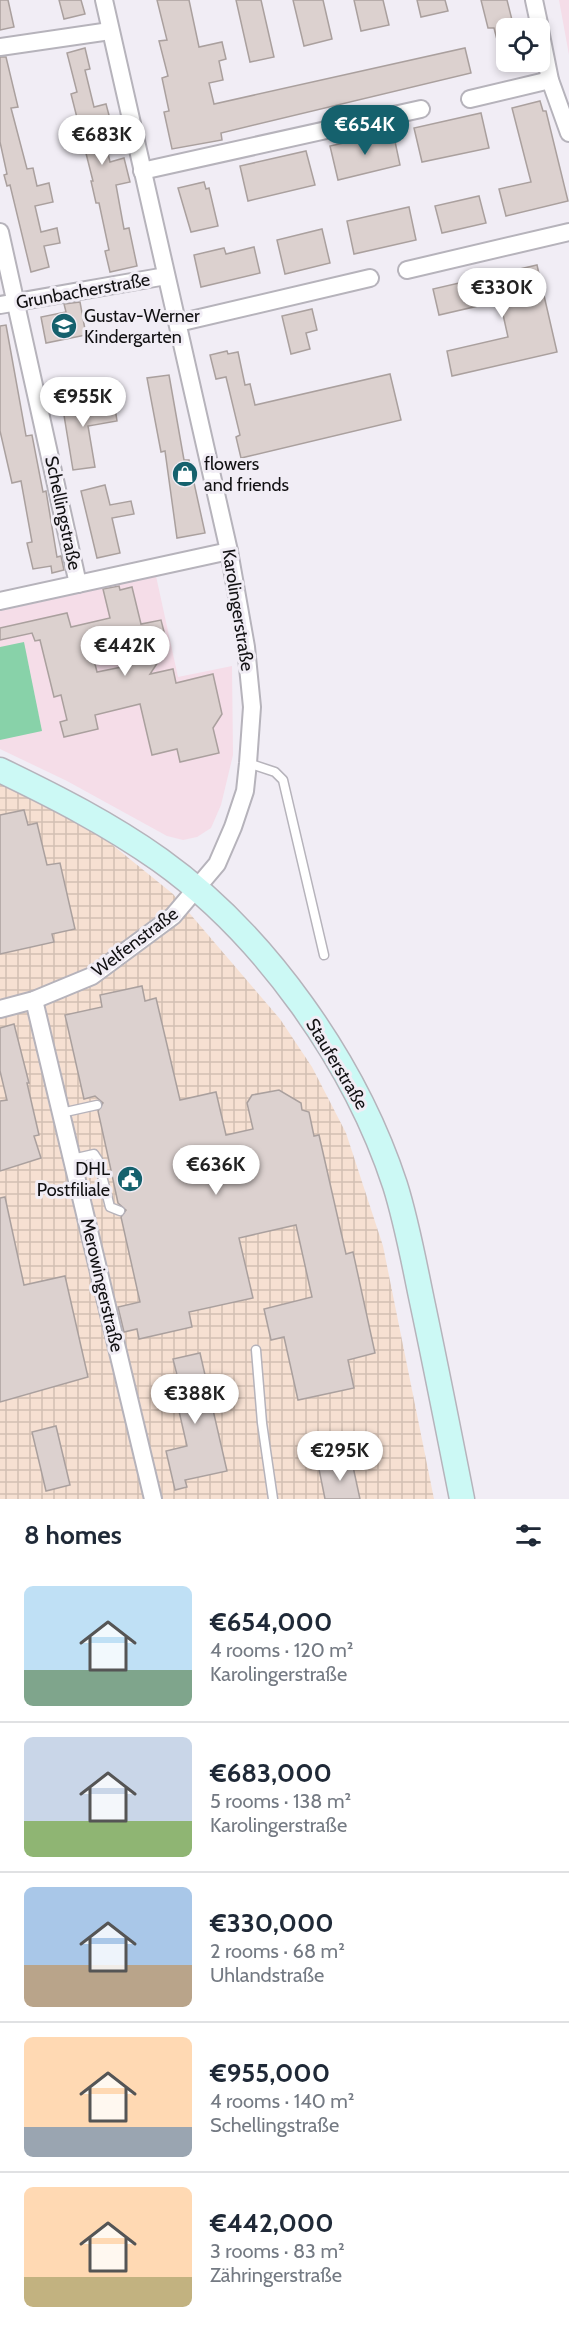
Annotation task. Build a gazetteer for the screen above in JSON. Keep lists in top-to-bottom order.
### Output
{
  "streets": {
    "main road": ["Stauferstraße"],
    "street": [
      "Grunbacherstraße",
      "Schellingstraße",
      "Karolingerstraße",
      "Welfenstraße",
      "Merowingerstraße"
    ]
  },
  "crossings": [
    ["Grunbacherstraße", "Schellingstraße"],
    ["Grunbacherstraße", "Karolingerstraße"],
    ["Karolingerstraße", "Welfenstraße"],
    ["Karolingerstraße", "Stauferstraße"],
    ["Welfenstraße", "Stauferstraße"],
    ["Welfenstraße", "Merowingerstraße"]
  ],
  "places": {
    "school or university": ["Gustav-Werner Kindergarten"],
    "shop": ["flowers and friends"],
    "public building": ["DHL Postfiliale"]
  },
  "page": {
    "price": [
      "€654K",
      "€683K",
      "€330K",
      "€955K",
      "€442K",
      "€636K",
      "€388K",
      "€295K"
    ],
    "heading": "8 homes",
    "list": [
      {
        "name": "€654,000",
        "note": "4 rooms · 120 m² · Karolingerstraße"
      },
      {
        "name": "€683,000",
        "note": "5 rooms · 138 m² · Karolingerstraße"
      },
      {
        "name": "€330,000",
        "note": "2 rooms · 68 m² · Uhlandstraße"
      },
      {
        "name": "€955,000",
        "note": "4 rooms · 140 m² · Schellingstraße"
      },
      {
        "name": "€442,000",
        "note": "3 rooms · 83 m² · Zähringerstraße"
      }
    ]
  }
}
